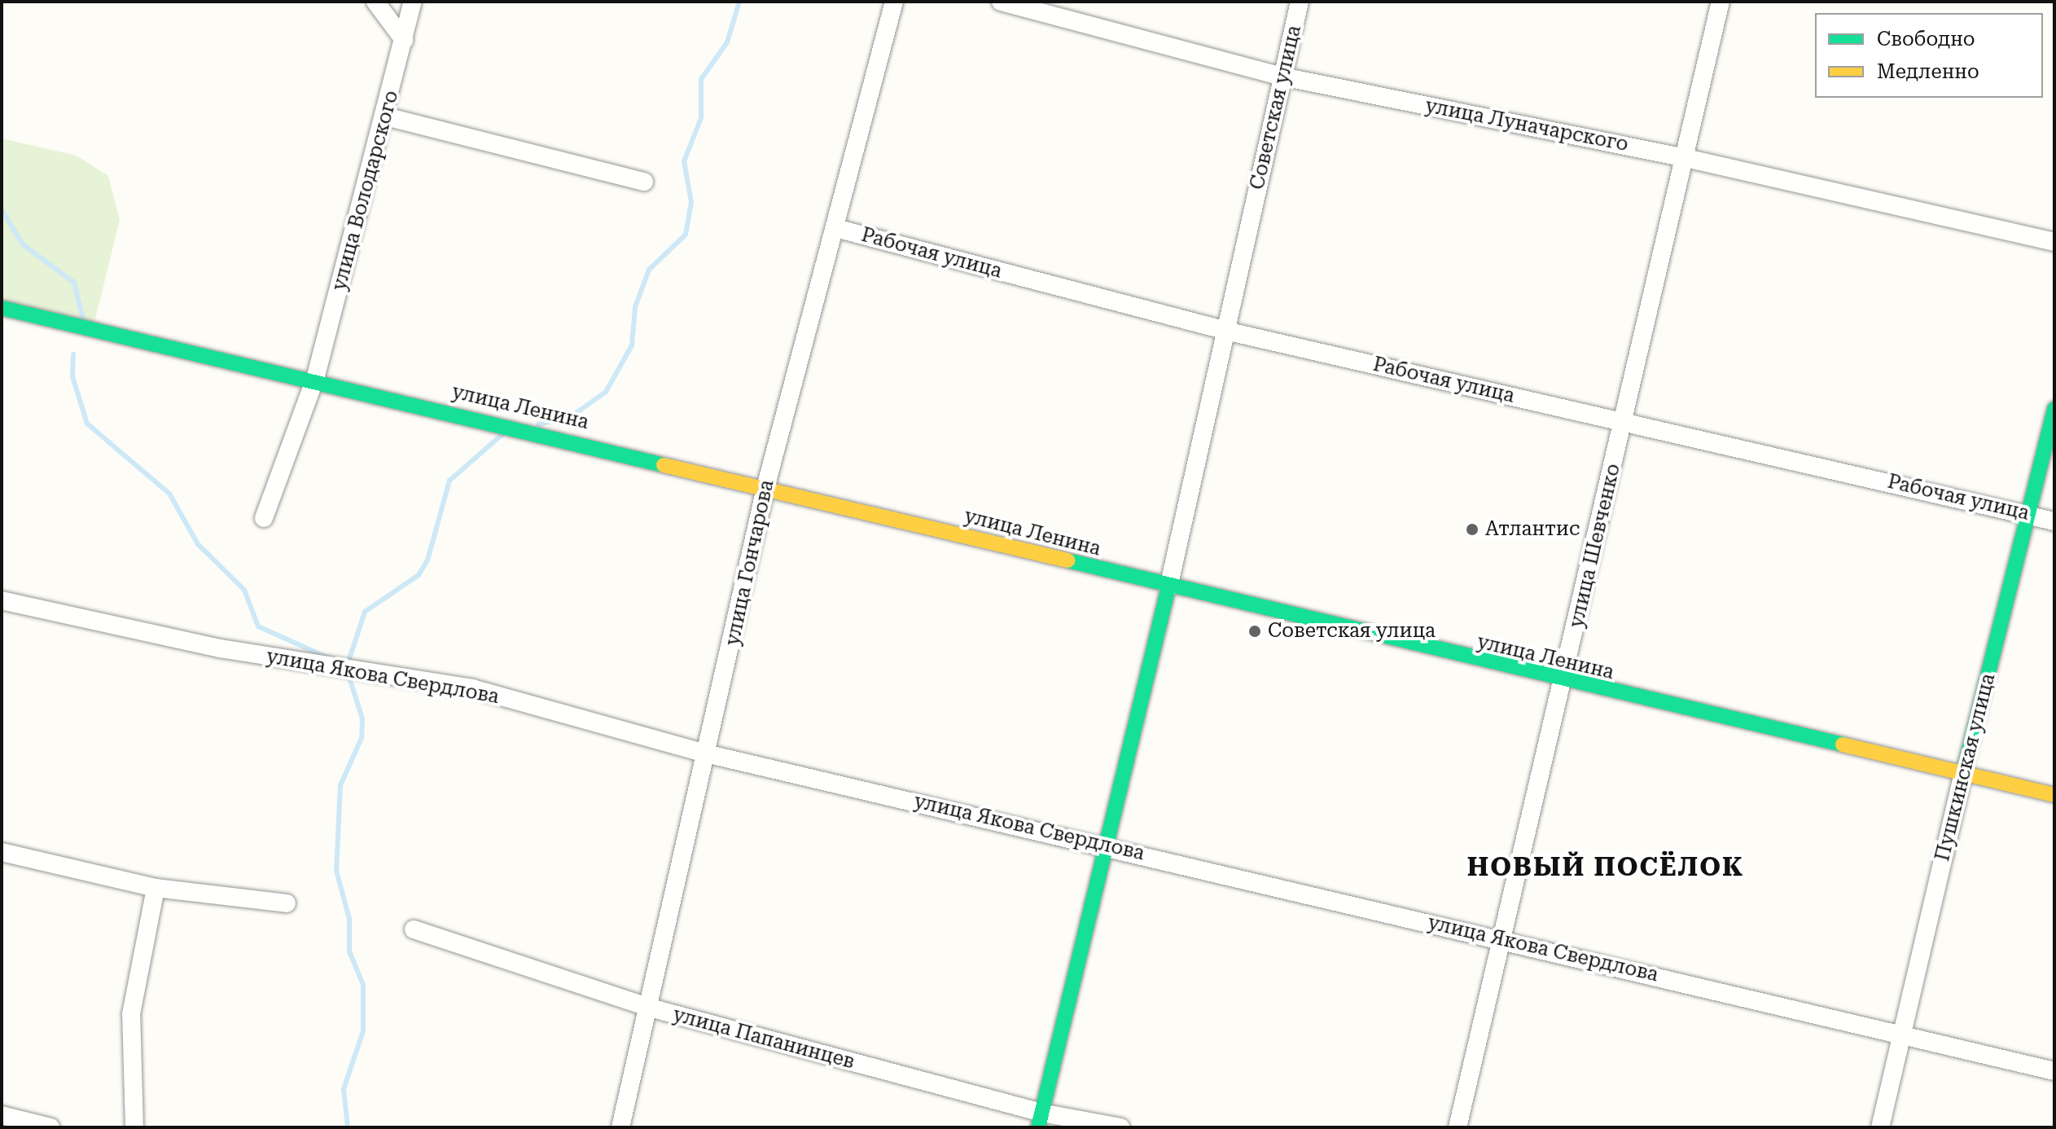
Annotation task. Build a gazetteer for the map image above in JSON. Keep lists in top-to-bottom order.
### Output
{
  "streets": {
    "main road": ["Советская улица", "улица Ленина", "Пушкинская улица"],
    "street": [
      "улица Луначарского",
      "улица Володарского",
      "Рабочая улица",
      "улица Шевченко",
      "улица Гончарова",
      "улица Якова Свердлова",
      "улица Папанинцев"
    ]
  },
  "crossings": [
    ["Советская улица", "улица Луначарского"],
    ["Советская улица", "Рабочая улица"],
    ["Советская улица", "улица Ленина"],
    ["Советская улица", "улица Якова Свердлова"],
    ["Советская улица", "улица Папанинцев"],
    ["улица Луначарского", "улица Шевченко"],
    ["улица Володарского", "улица Ленина"],
    ["Рабочая улица", "улица Шевченко"],
    ["Рабочая улица", "улица Гончарова"],
    ["Рабочая улица", "Пушкинская улица"],
    ["улица Ленина", "улица Шевченко"],
    ["улица Ленина", "улица Гончарова"],
    ["улица Ленина", "Пушкинская улица"],
    ["улица Шевченко", "улица Якова Свердлова"],
    ["улица Гончарова", "улица Якова Свердлова"],
    ["улица Гончарова", "улица Папанинцев"],
    ["улица Якова Свердлова", "Пушкинская улица"]
  ],
  "districts": ["НОВЫЙ ПОСЁЛОК"],
  "places": ["Атлантис", "Советская улица"],
  "legend": ["Свободно", "Медленно"]
}
